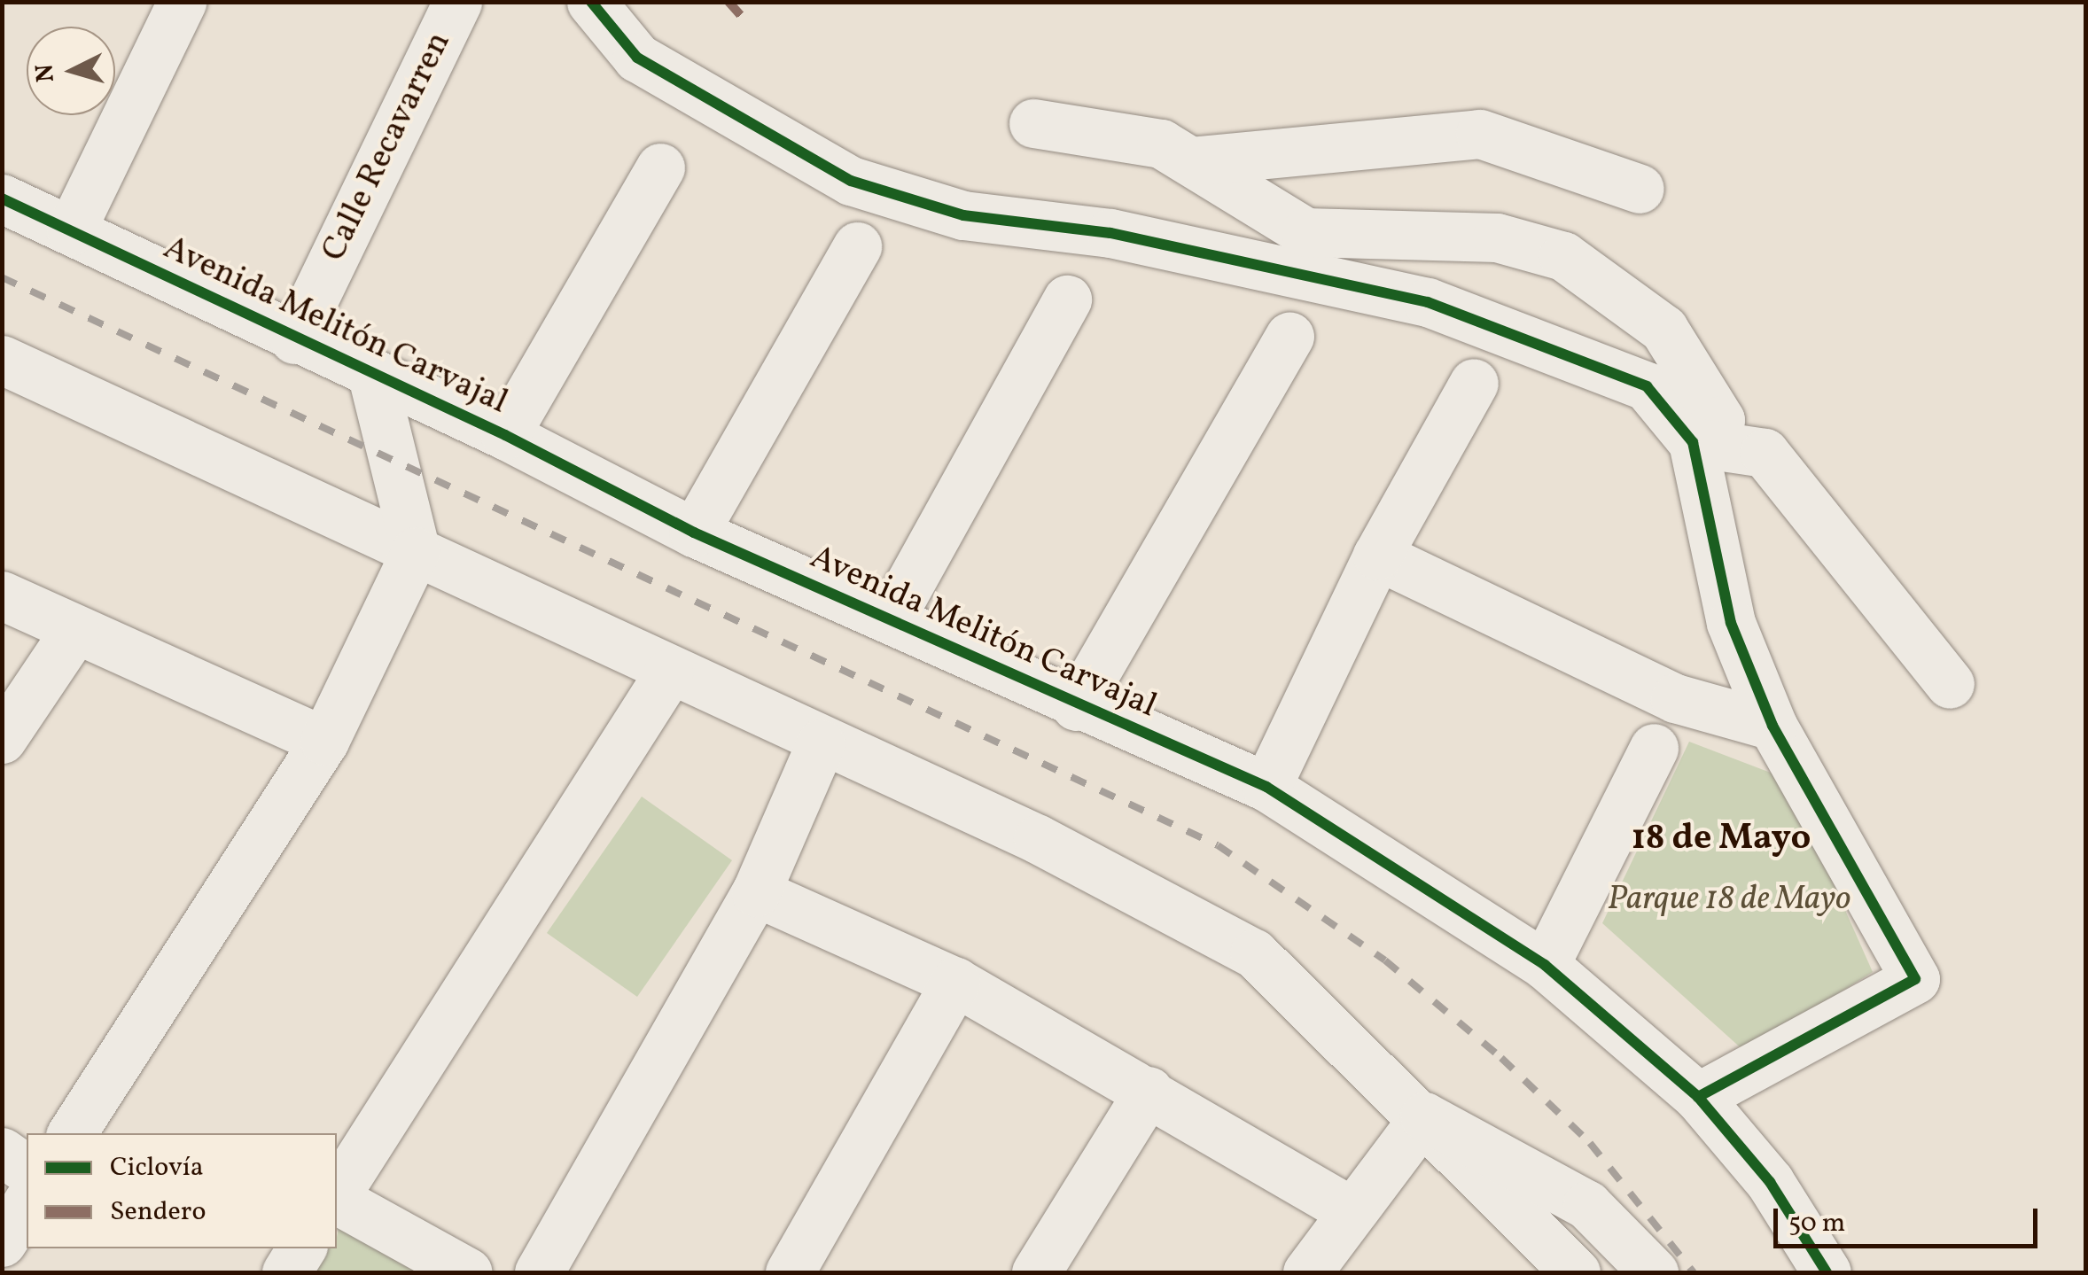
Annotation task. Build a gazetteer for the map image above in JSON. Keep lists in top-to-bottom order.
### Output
{
  "streets": {
    "street": ["Calle Recavarren", "Avenida Melitón Carvajal"]
  },
  "crossings": [
    ["Calle Recavarren", "Avenida Melitón Carvajal"]
  ],
  "districts": ["18 de Mayo"],
  "parks": ["Parque 18 de Mayo"],
  "legend": ["Ciclovía", "Sendero"],
  "scale_bar": "50 m",
  "north": "left"
}
